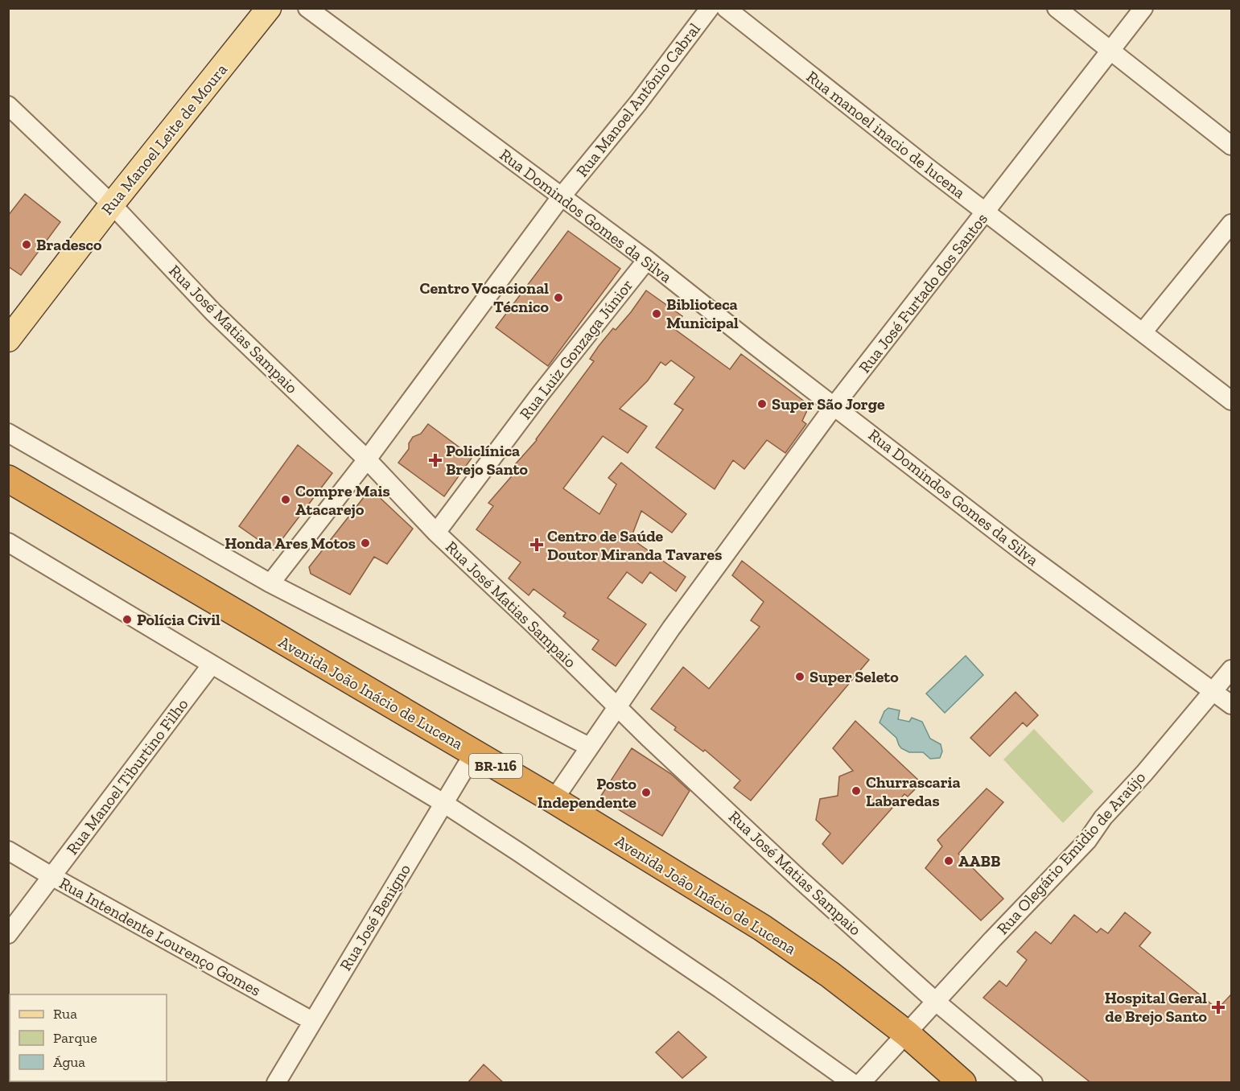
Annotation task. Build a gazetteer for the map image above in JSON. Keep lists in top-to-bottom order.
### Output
{
  "streets": {
    "highway": ["Avenida João Inácio de Lucena", "BR-116"],
    "main road": ["Rua Manoel Leite de Moura"],
    "street": [
      "Rua Manoel Antônio Cabral",
      "Rua manoel inacio de lucena",
      "Rua Domindos Gomes da Silva",
      "Rua José Furtado dos Santos",
      "Rua José Matias Sampaio",
      "Rua Luiz Gonzaga Júnior",
      "Rua Manoel Tiburtino Filho",
      "Rua Olegário Emidio de Araújo",
      "Rua José Benigno",
      "Rua Intendente Lourenço Gomes"
    ]
  },
  "crossings": [
    ["Rua Manoel Antônio Cabral", "Rua Domindos Gomes da Silva"],
    ["Rua Manoel Antônio Cabral", "Rua José Matias Sampaio"],
    ["Rua manoel inacio de lucena", "Rua José Furtado dos Santos"],
    ["Rua Manoel Leite de Moura", "Rua José Matias Sampaio"],
    ["Rua Domindos Gomes da Silva", "Rua José Furtado dos Santos"],
    ["Rua Domindos Gomes da Silva", "Rua Luiz Gonzaga Júnior"],
    ["Rua Domindos Gomes da Silva", "Rua Olegário Emidio de Araújo"],
    ["Rua José Furtado dos Santos", "Rua José Matias Sampaio"],
    ["Rua José Furtado dos Santos", "Avenida João Inácio de Lucena"],
    ["Rua José Matias Sampaio", "Rua Luiz Gonzaga Júnior"],
    ["Rua José Matias Sampaio", "Rua Olegário Emidio de Araújo"],
    ["Avenida João Inácio de Lucena", "Rua Olegário Emidio de Araújo"],
    ["Avenida João Inácio de Lucena", "Rua José Benigno"],
    ["Rua Manoel Tiburtino Filho", "Rua Intendente Lourenço Gomes"],
    ["Rua José Benigno", "Rua Intendente Lourenço Gomes"]
  ],
  "places": {
    "other": [
      "Bradesco",
      "Centro Vocacional Técnico",
      "Biblioteca Municipal",
      "Super São Jorge",
      "Compre Mais Atacarejo",
      "Honda Ares Motos",
      "Polícia Civil",
      "Super Seleto",
      "Churrascaria Labaredas",
      "Posto Independente",
      "AABB"
    ],
    "health": ["Policlínica Brejo Santo", "Centro de Saúde Doutor Miranda Tavares", "Hospital Geral de Brejo Santo"]
  },
  "legend": ["Rua", "Parque", "Água"]
}
